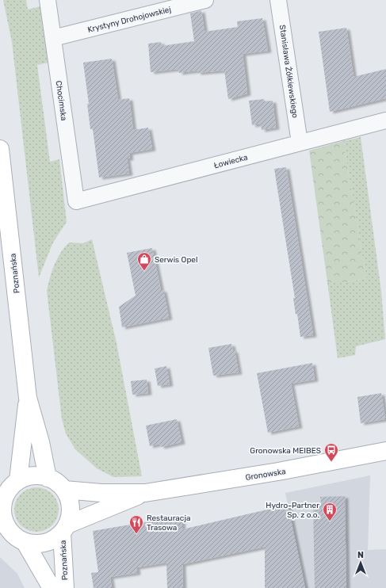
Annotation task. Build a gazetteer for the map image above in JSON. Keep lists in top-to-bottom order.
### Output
{
  "streets": {
    "main road": ["Poznańska", "Gronowska"],
    "street": [
      "Krystyny Drohojowskiej",
      "Stanisława Żółkiewskiego",
      "Chocimska",
      "Łowiecka"
    ]
  },
  "crossings": [
    ["Krystyny Drohojowskiej", "Chocimska"],
    ["Stanisława Żółkiewskiego", "Łowiecka"],
    ["Chocimska", "Łowiecka"],
    ["Poznańska", "Gronowska"]
  ],
  "places": {
    "shop": ["Serwis Opel"],
    "bus stop": ["Gronowska MEIBES"],
    "building": ["Hydro-Partner Sp. z o.o."],
    "restaurant": ["Restauracja Trasowa"]
  },
  "north": "top"
}
